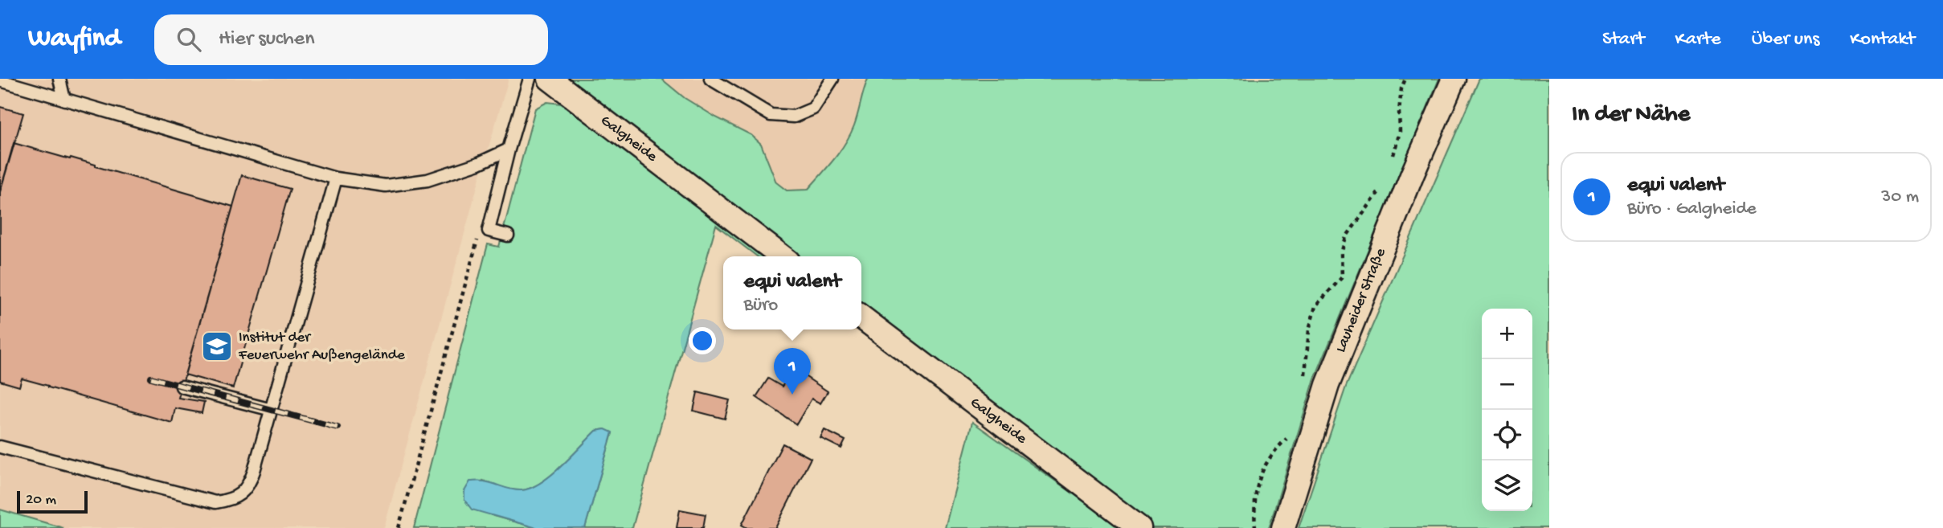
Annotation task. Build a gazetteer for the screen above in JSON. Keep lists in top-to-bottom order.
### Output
{
  "streets": {
    "street": ["Galgheide", "Lauheider Straße"]
  },
  "places": {
    "school or university": ["Institut der Feuerwehr Außengelände"]
  },
  "scale_bar": "20 m",
  "page": {
    "header": "Wayfind",
    "search": "Hier suchen",
    "nav": [
      "Start",
      "Karte",
      "Über uns",
      "Kontakt"
    ],
    "heading": "In der Nähe",
    "list": [
      {
        "mark": "1",
        "name": "equi valent",
        "note": "Büro · Galgheide",
        "value": "30 m"
      }
    ],
    "popup": ["equi valent", "Büro"],
    "map_buttons": ["+", "−"],
    "pins": "1",
    "scale": "20 m"
  }
}
